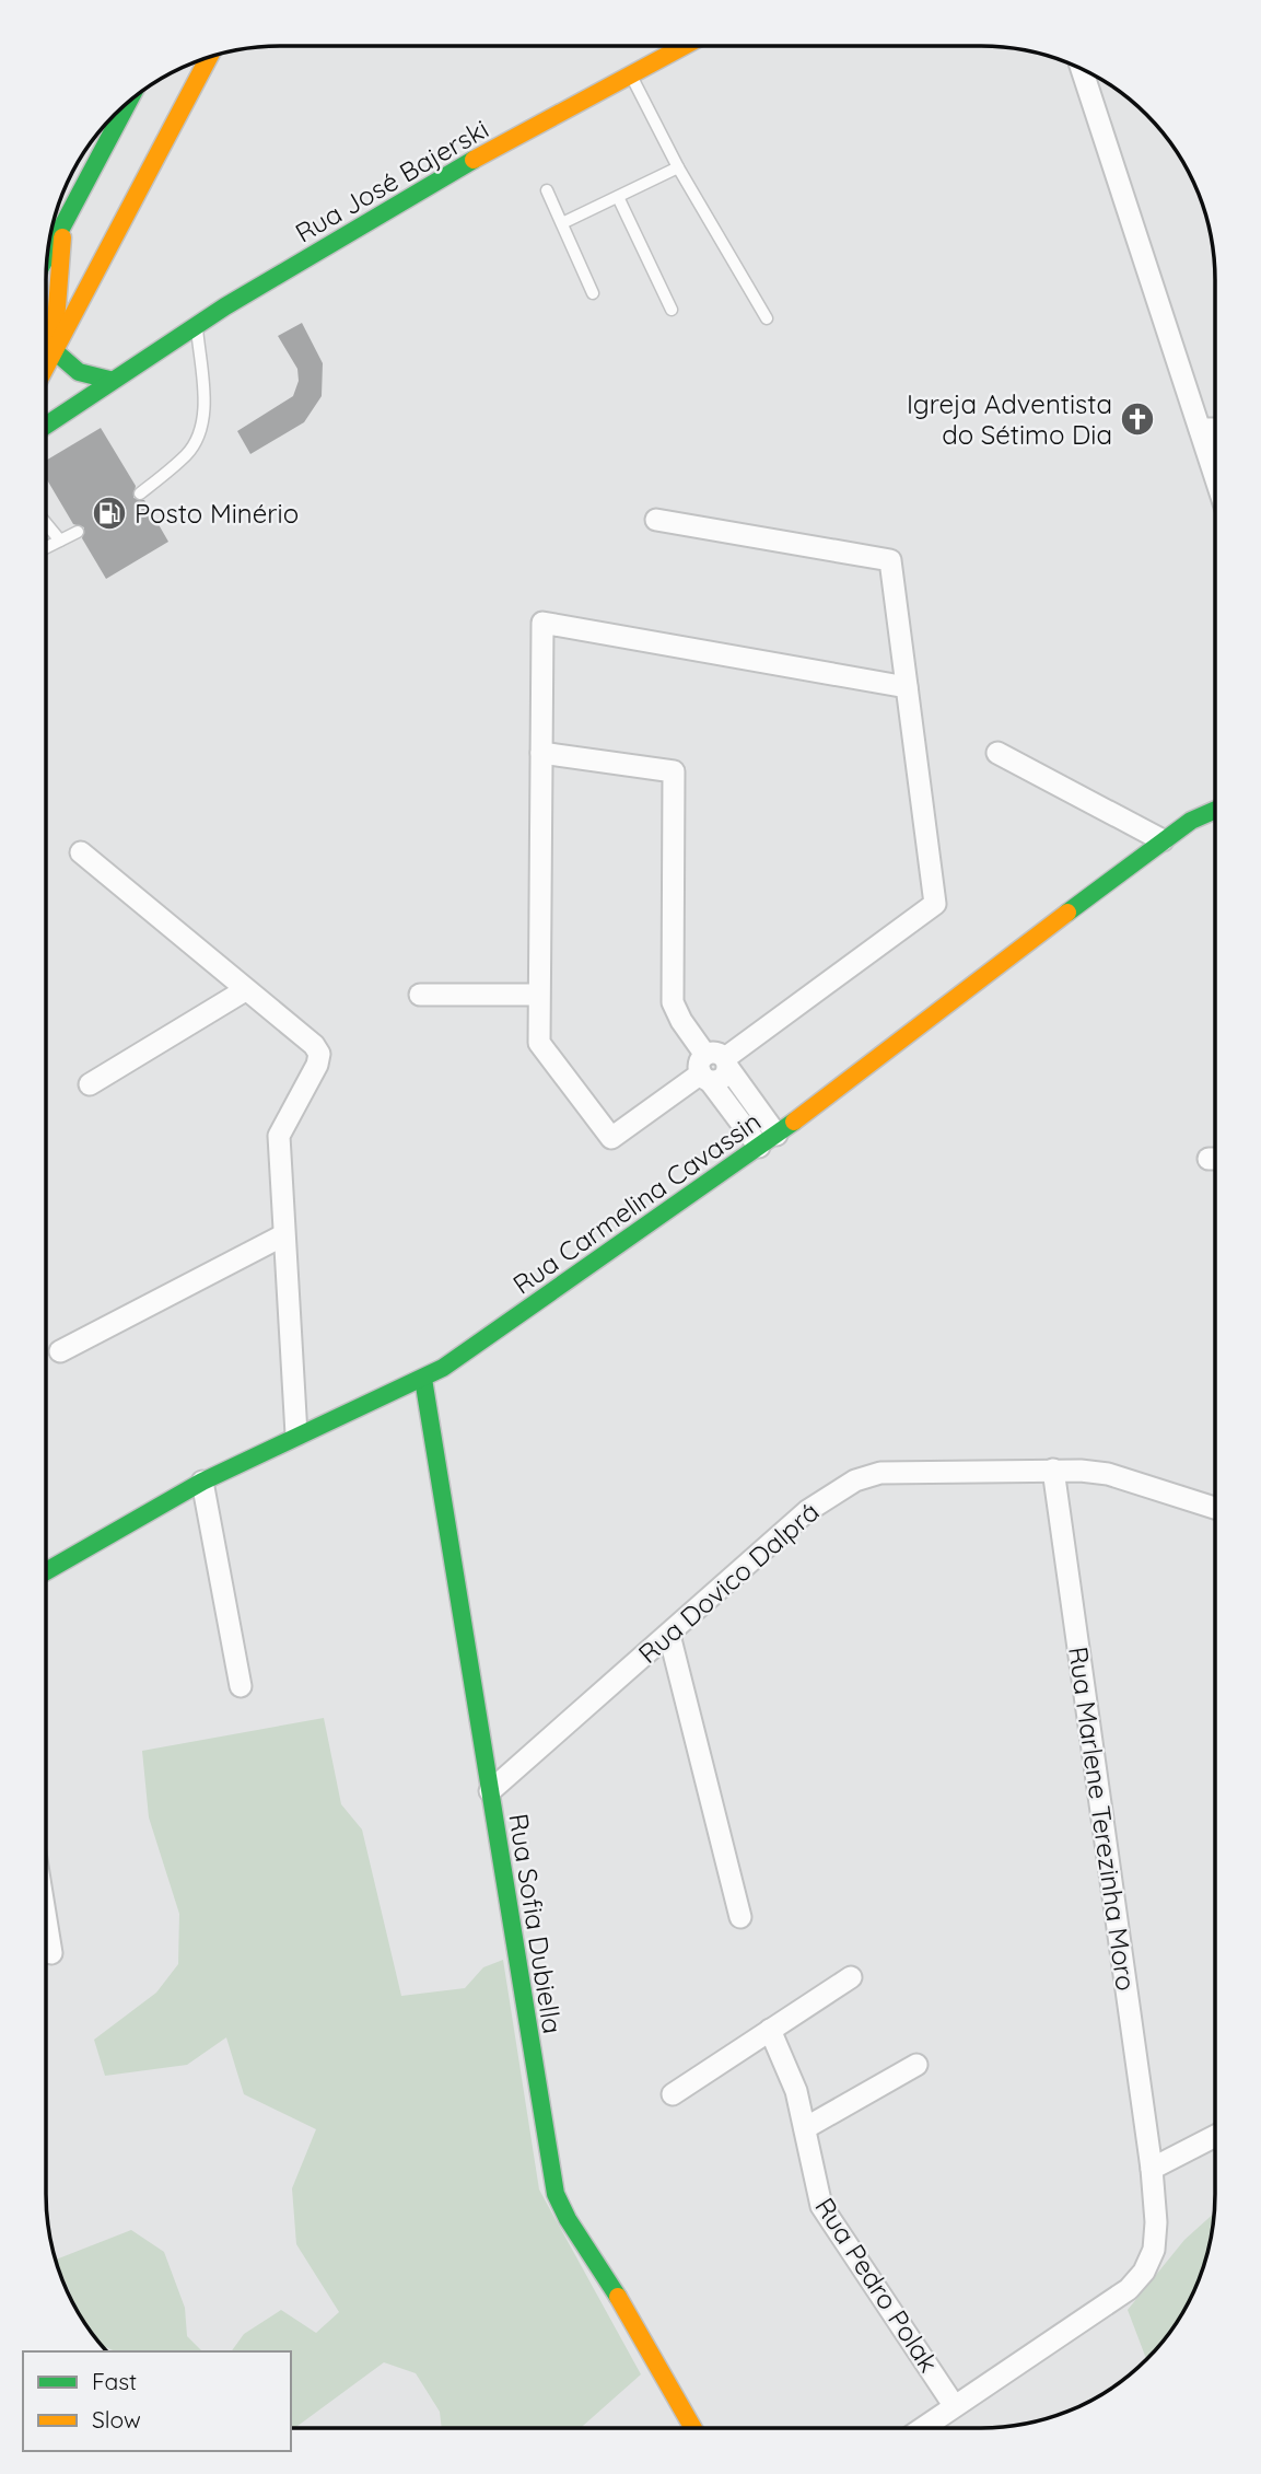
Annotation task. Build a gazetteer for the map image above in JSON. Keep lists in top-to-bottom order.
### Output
{
  "streets": {
    "main road": ["Rua José Bajerski", "Rua Carmelina Cavassin", "Rua Sofia Dubiella"],
    "street": ["Rua Dovico Dalprá", "Rua Marlene Terezinha Moro", "Rua Pedro Polak"]
  },
  "crossings": [
    ["Rua Carmelina Cavassin", "Rua Sofia Dubiella"],
    ["Rua Dovico Dalprá", "Rua Marlene Terezinha Moro"],
    ["Rua Dovico Dalprá", "Rua Sofia Dubiella"],
    ["Rua Marlene Terezinha Moro", "Rua Pedro Polak"]
  ],
  "places": {
    "church": ["Igreja Adventista do Sétimo Dia"],
    "fuel station": ["Posto Minério"]
  },
  "legend": ["Fast", "Slow"]
}
